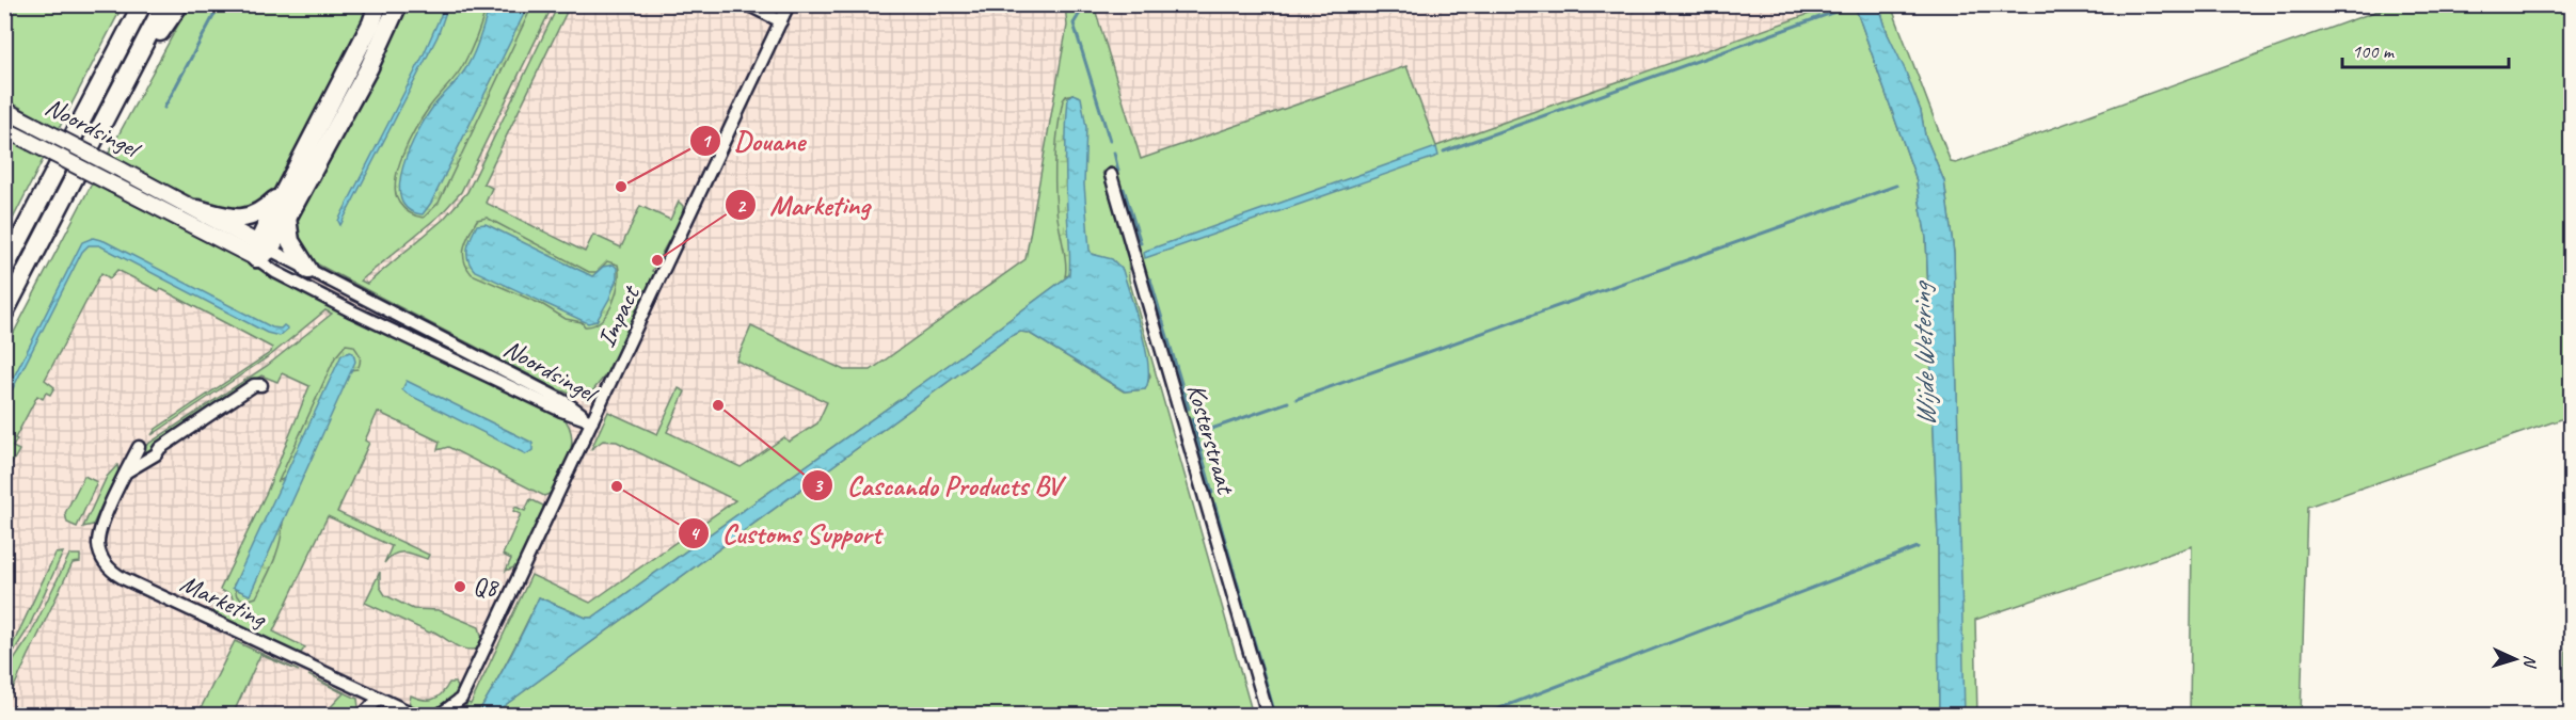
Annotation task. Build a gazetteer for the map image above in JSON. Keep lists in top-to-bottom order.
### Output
{
  "streets": {
    "main road": ["Noordsingel"],
    "street": ["Impact", "Kosterstraat", "Marketing"]
  },
  "crossings": [
    ["Noordsingel", "Impact"]
  ],
  "water": ["Wijde Wetering"],
  "places": [
    "Douane",
    "Marketing",
    "Cascando Products BV",
    "Customs Support",
    "Q8"
  ],
  "scale_bar": "100 m",
  "north": "right"
}
